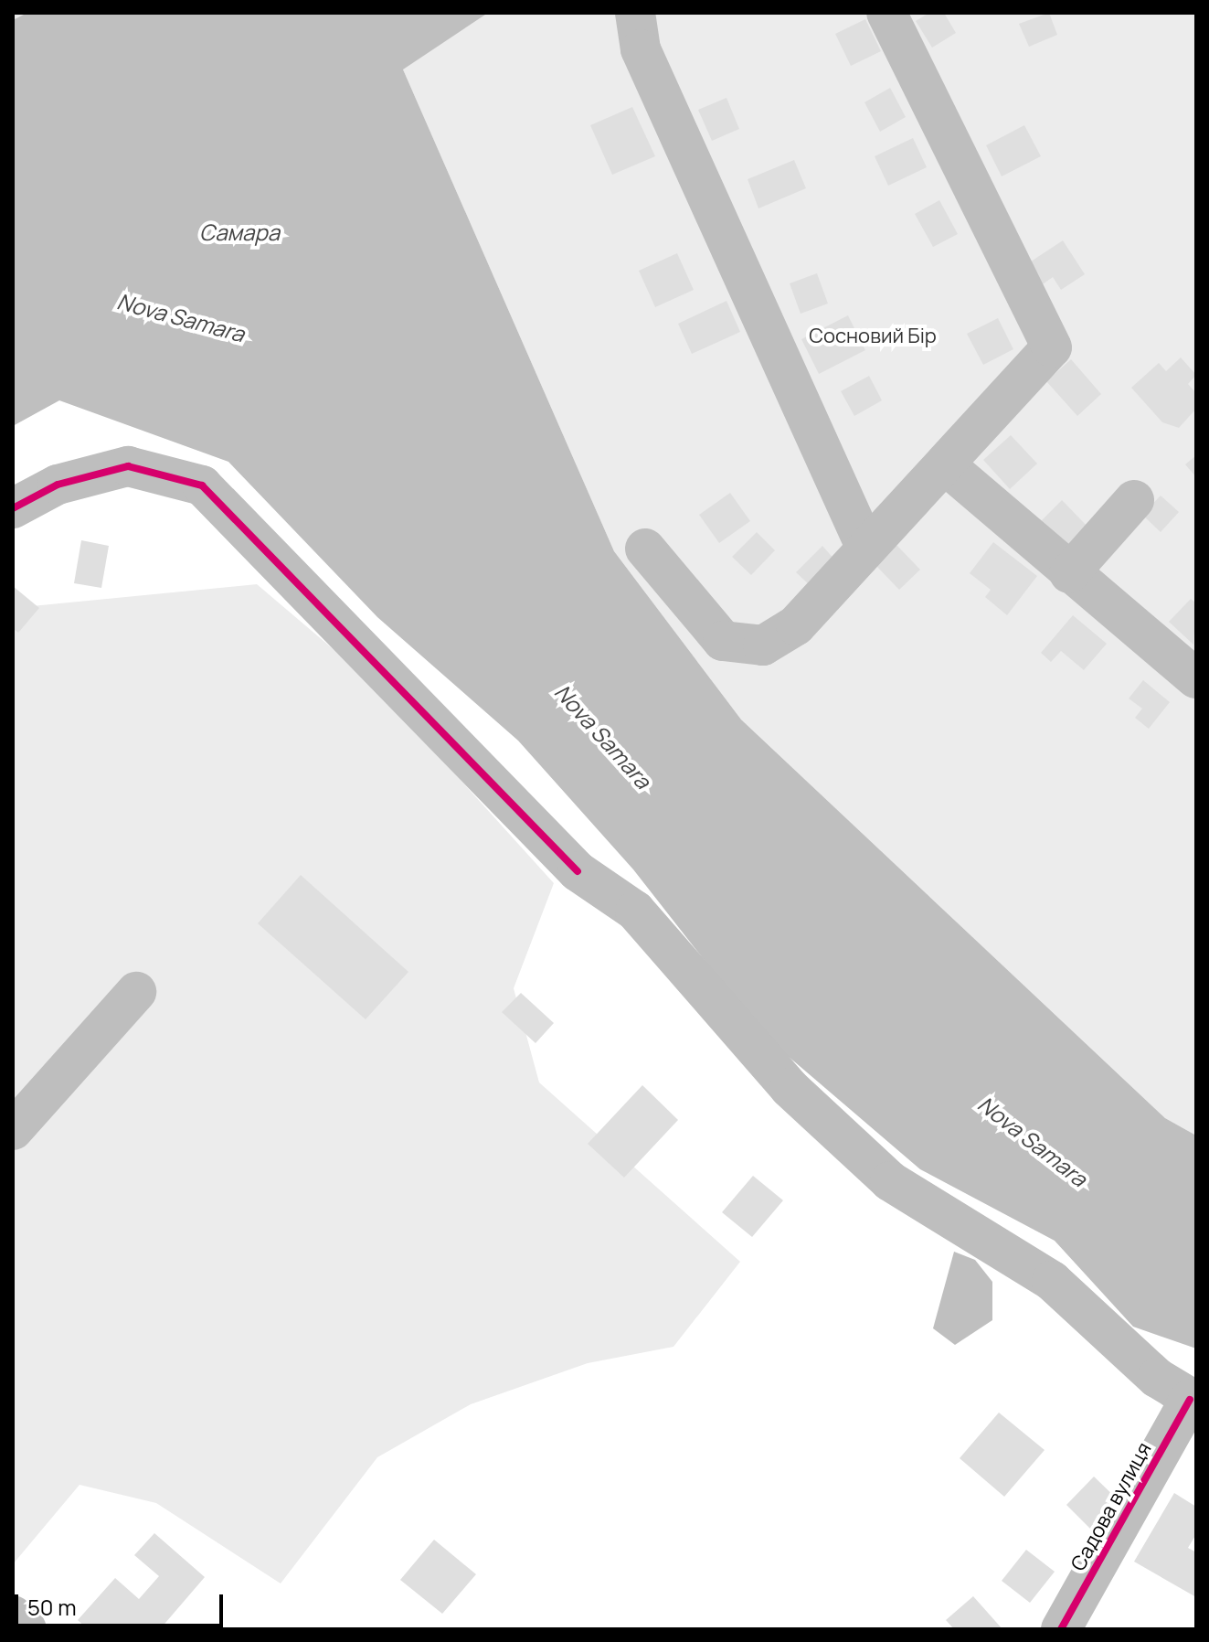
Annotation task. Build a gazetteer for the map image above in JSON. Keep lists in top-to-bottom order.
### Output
{
  "streets": {
    "street": ["Садова вулиця"]
  },
  "water": ["Самара", "Nova Samara"],
  "parks": ["Сосновий Бір"],
  "scale_bar": "50 m"
}
